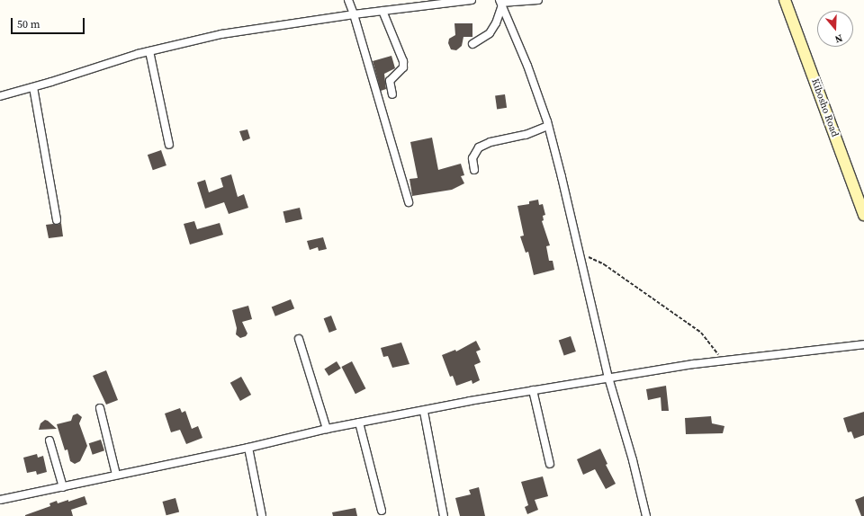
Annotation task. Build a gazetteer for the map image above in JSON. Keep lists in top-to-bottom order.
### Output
{
  "streets": {
    "street": ["Kibosho Road"]
  },
  "scale_bar": "50 m",
  "north": "bottom"
}
